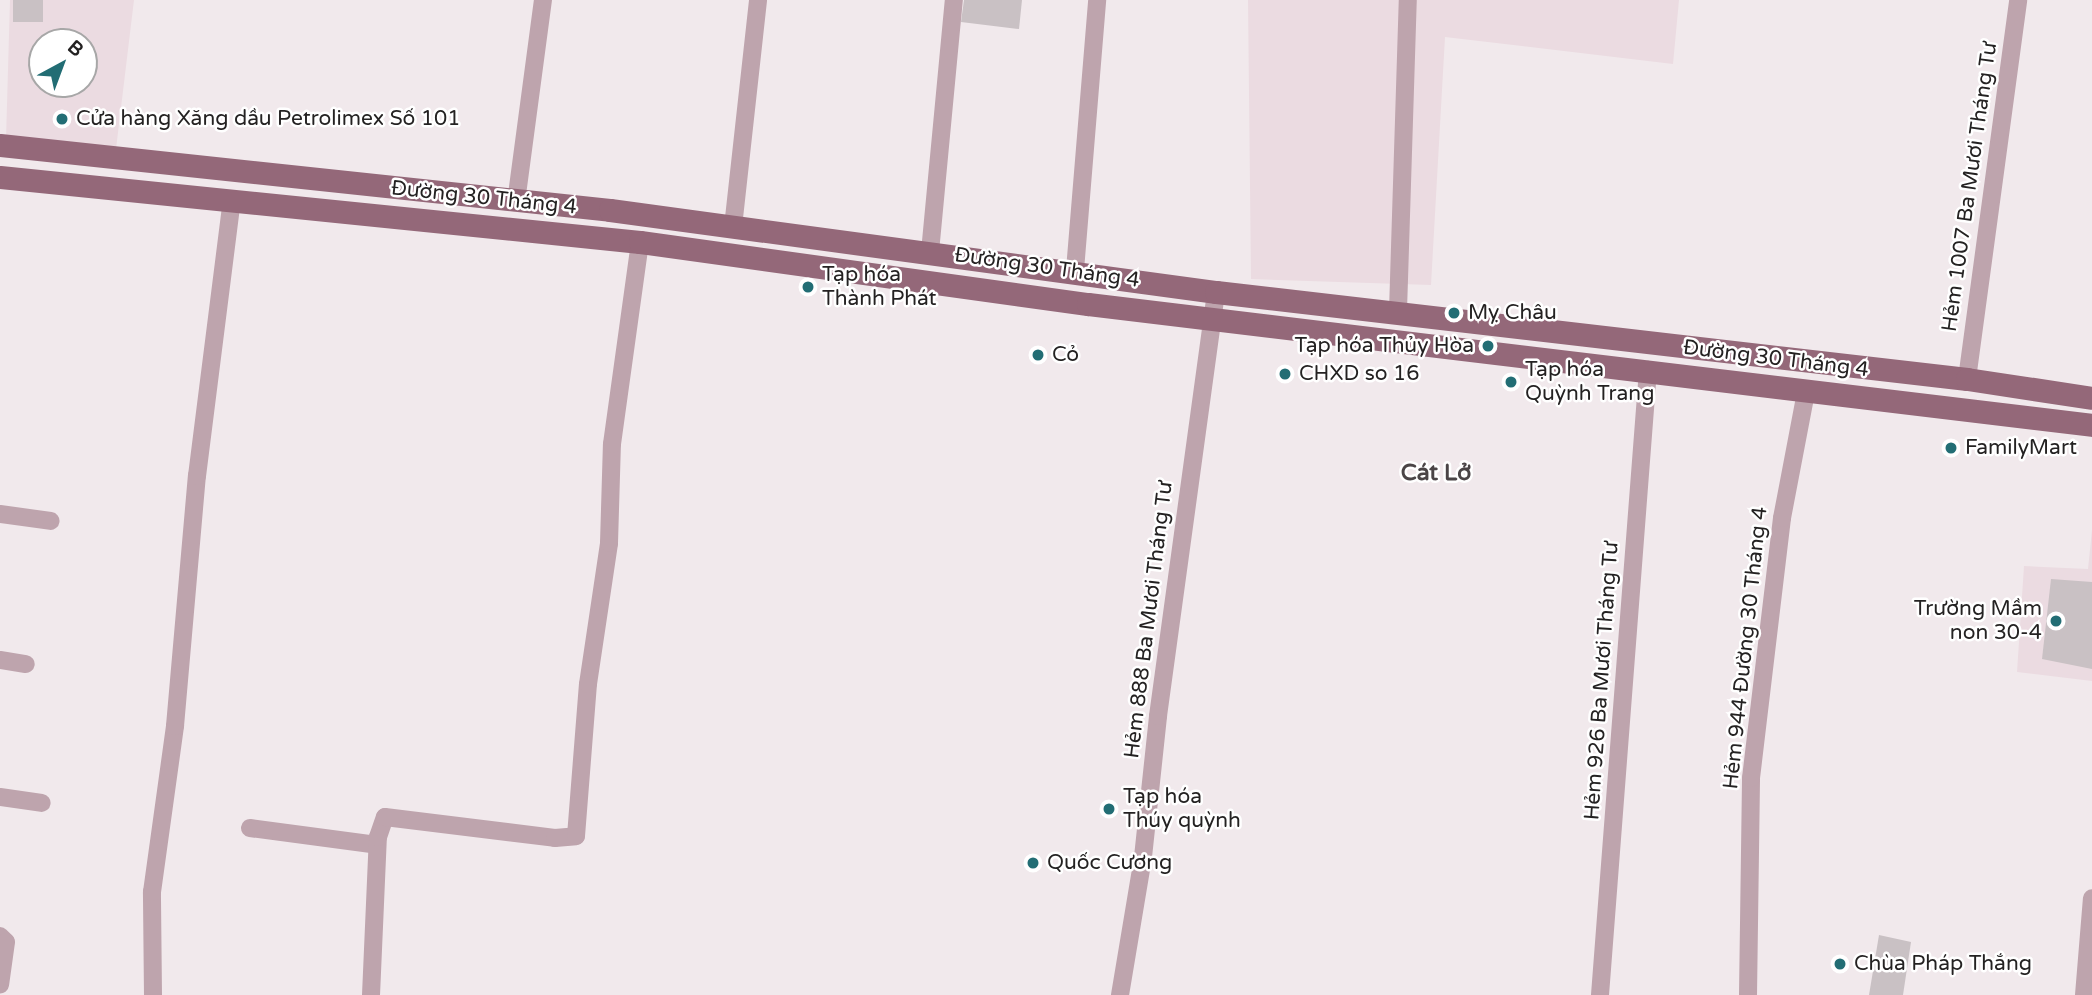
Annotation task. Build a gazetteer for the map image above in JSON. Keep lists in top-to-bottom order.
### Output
{
  "streets": {
    "main road": ["Đường 30 Tháng 4"],
    "street": [
      "Hẻm 1007 Ba Mươi Tháng Tư",
      "Hẻm 888 Ba Mươi Tháng Tư",
      "Hẻm 944 Đường 30 Tháng 4",
      "Hẻm 926 Ba Mươi Tháng Tư"
    ]
  },
  "crossings": [
    ["Hẻm 1007 Ba Mươi Tháng Tư", "Đường 30 Tháng 4"],
    ["Đường 30 Tháng 4", "Hẻm 888 Ba Mươi Tháng Tư"],
    ["Đường 30 Tháng 4", "Hẻm 944 Đường 30 Tháng 4"],
    ["Đường 30 Tháng 4", "Hẻm 926 Ba Mươi Tháng Tư"]
  ],
  "districts": ["Cát Lở"],
  "places": [
    "Cửa hàng Xăng dầu Petrolimex Số 101",
    "Tạp hóa Thành Phát",
    "Mỵ Châu",
    "Tạp hóa Thủy Hòa",
    "Cỏ",
    "CHXD so 16",
    "Tạp hóa Quỳnh Trang",
    "FamilyMart",
    "Trường Mầm non 30-4",
    "Tạp hóa Thúy quỳnh",
    "Quốc Cương",
    "Chùa Pháp Thắng"
  ],
  "north": "top right"
}
